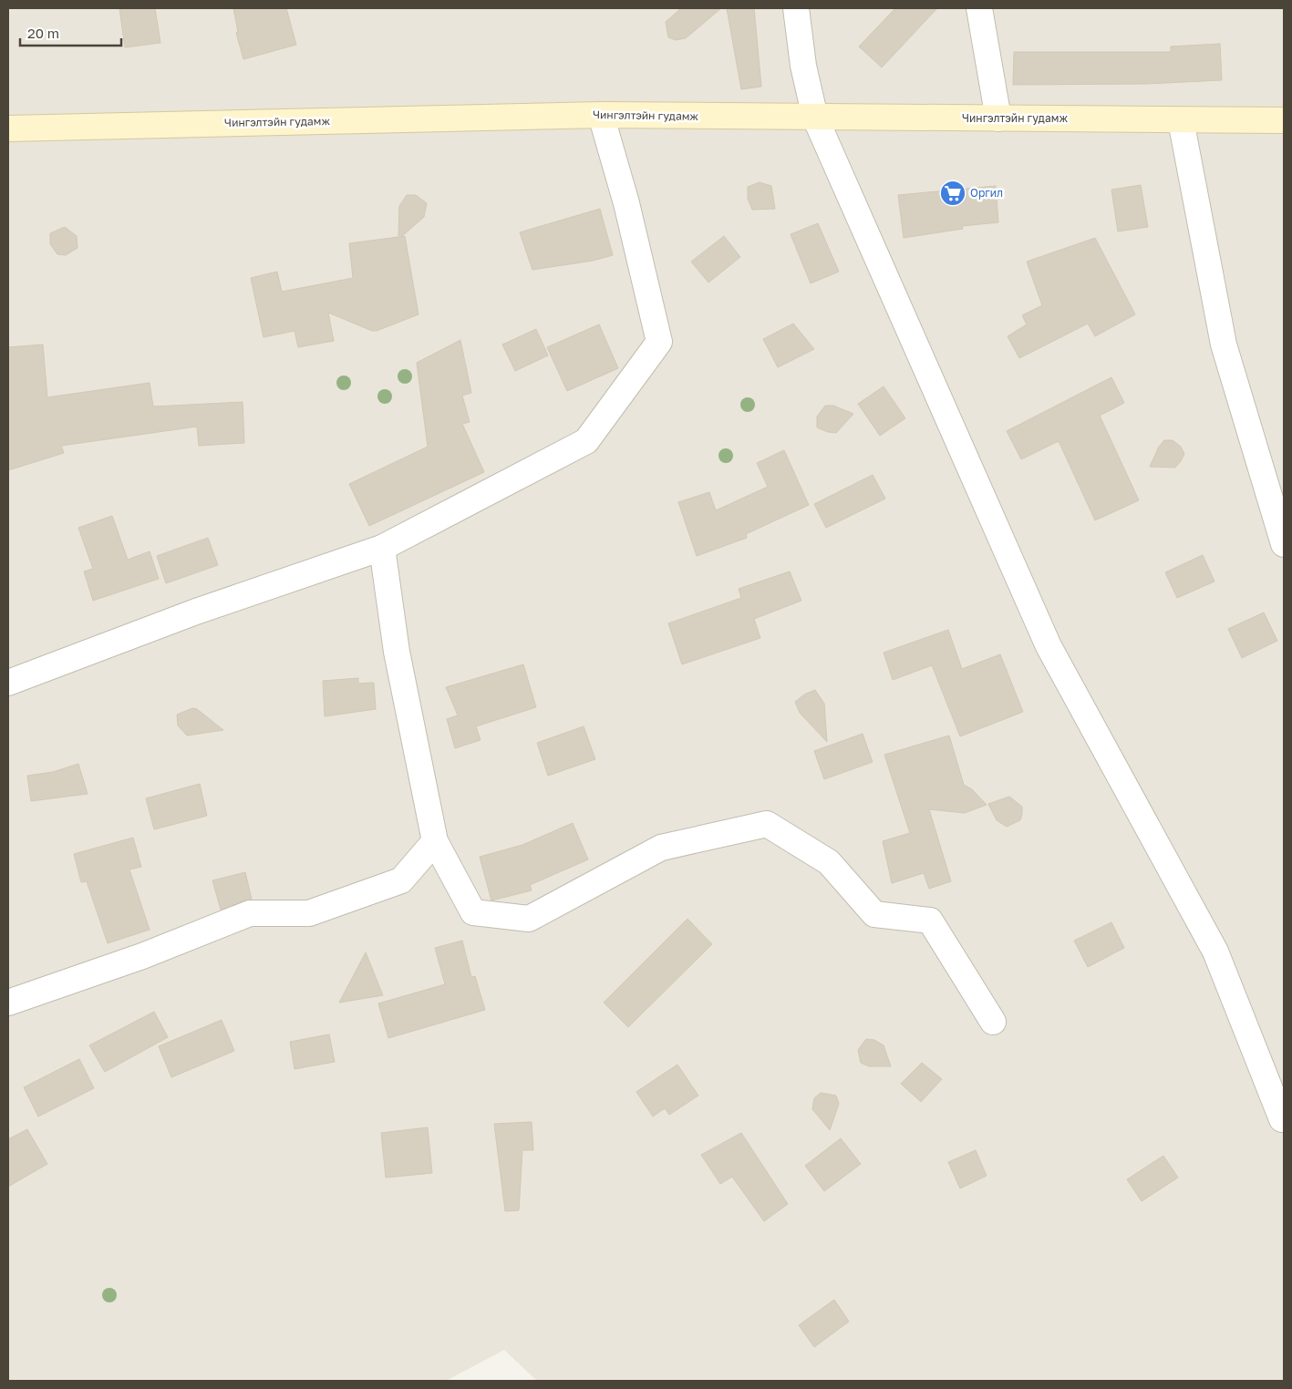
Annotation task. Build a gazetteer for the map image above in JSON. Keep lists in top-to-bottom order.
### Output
{
  "streets": {
    "main road": ["Чингэлтэйн гудамж"]
  },
  "places": {
    "supermarket": ["Оргил"]
  },
  "scale_bar": "20 m"
}
